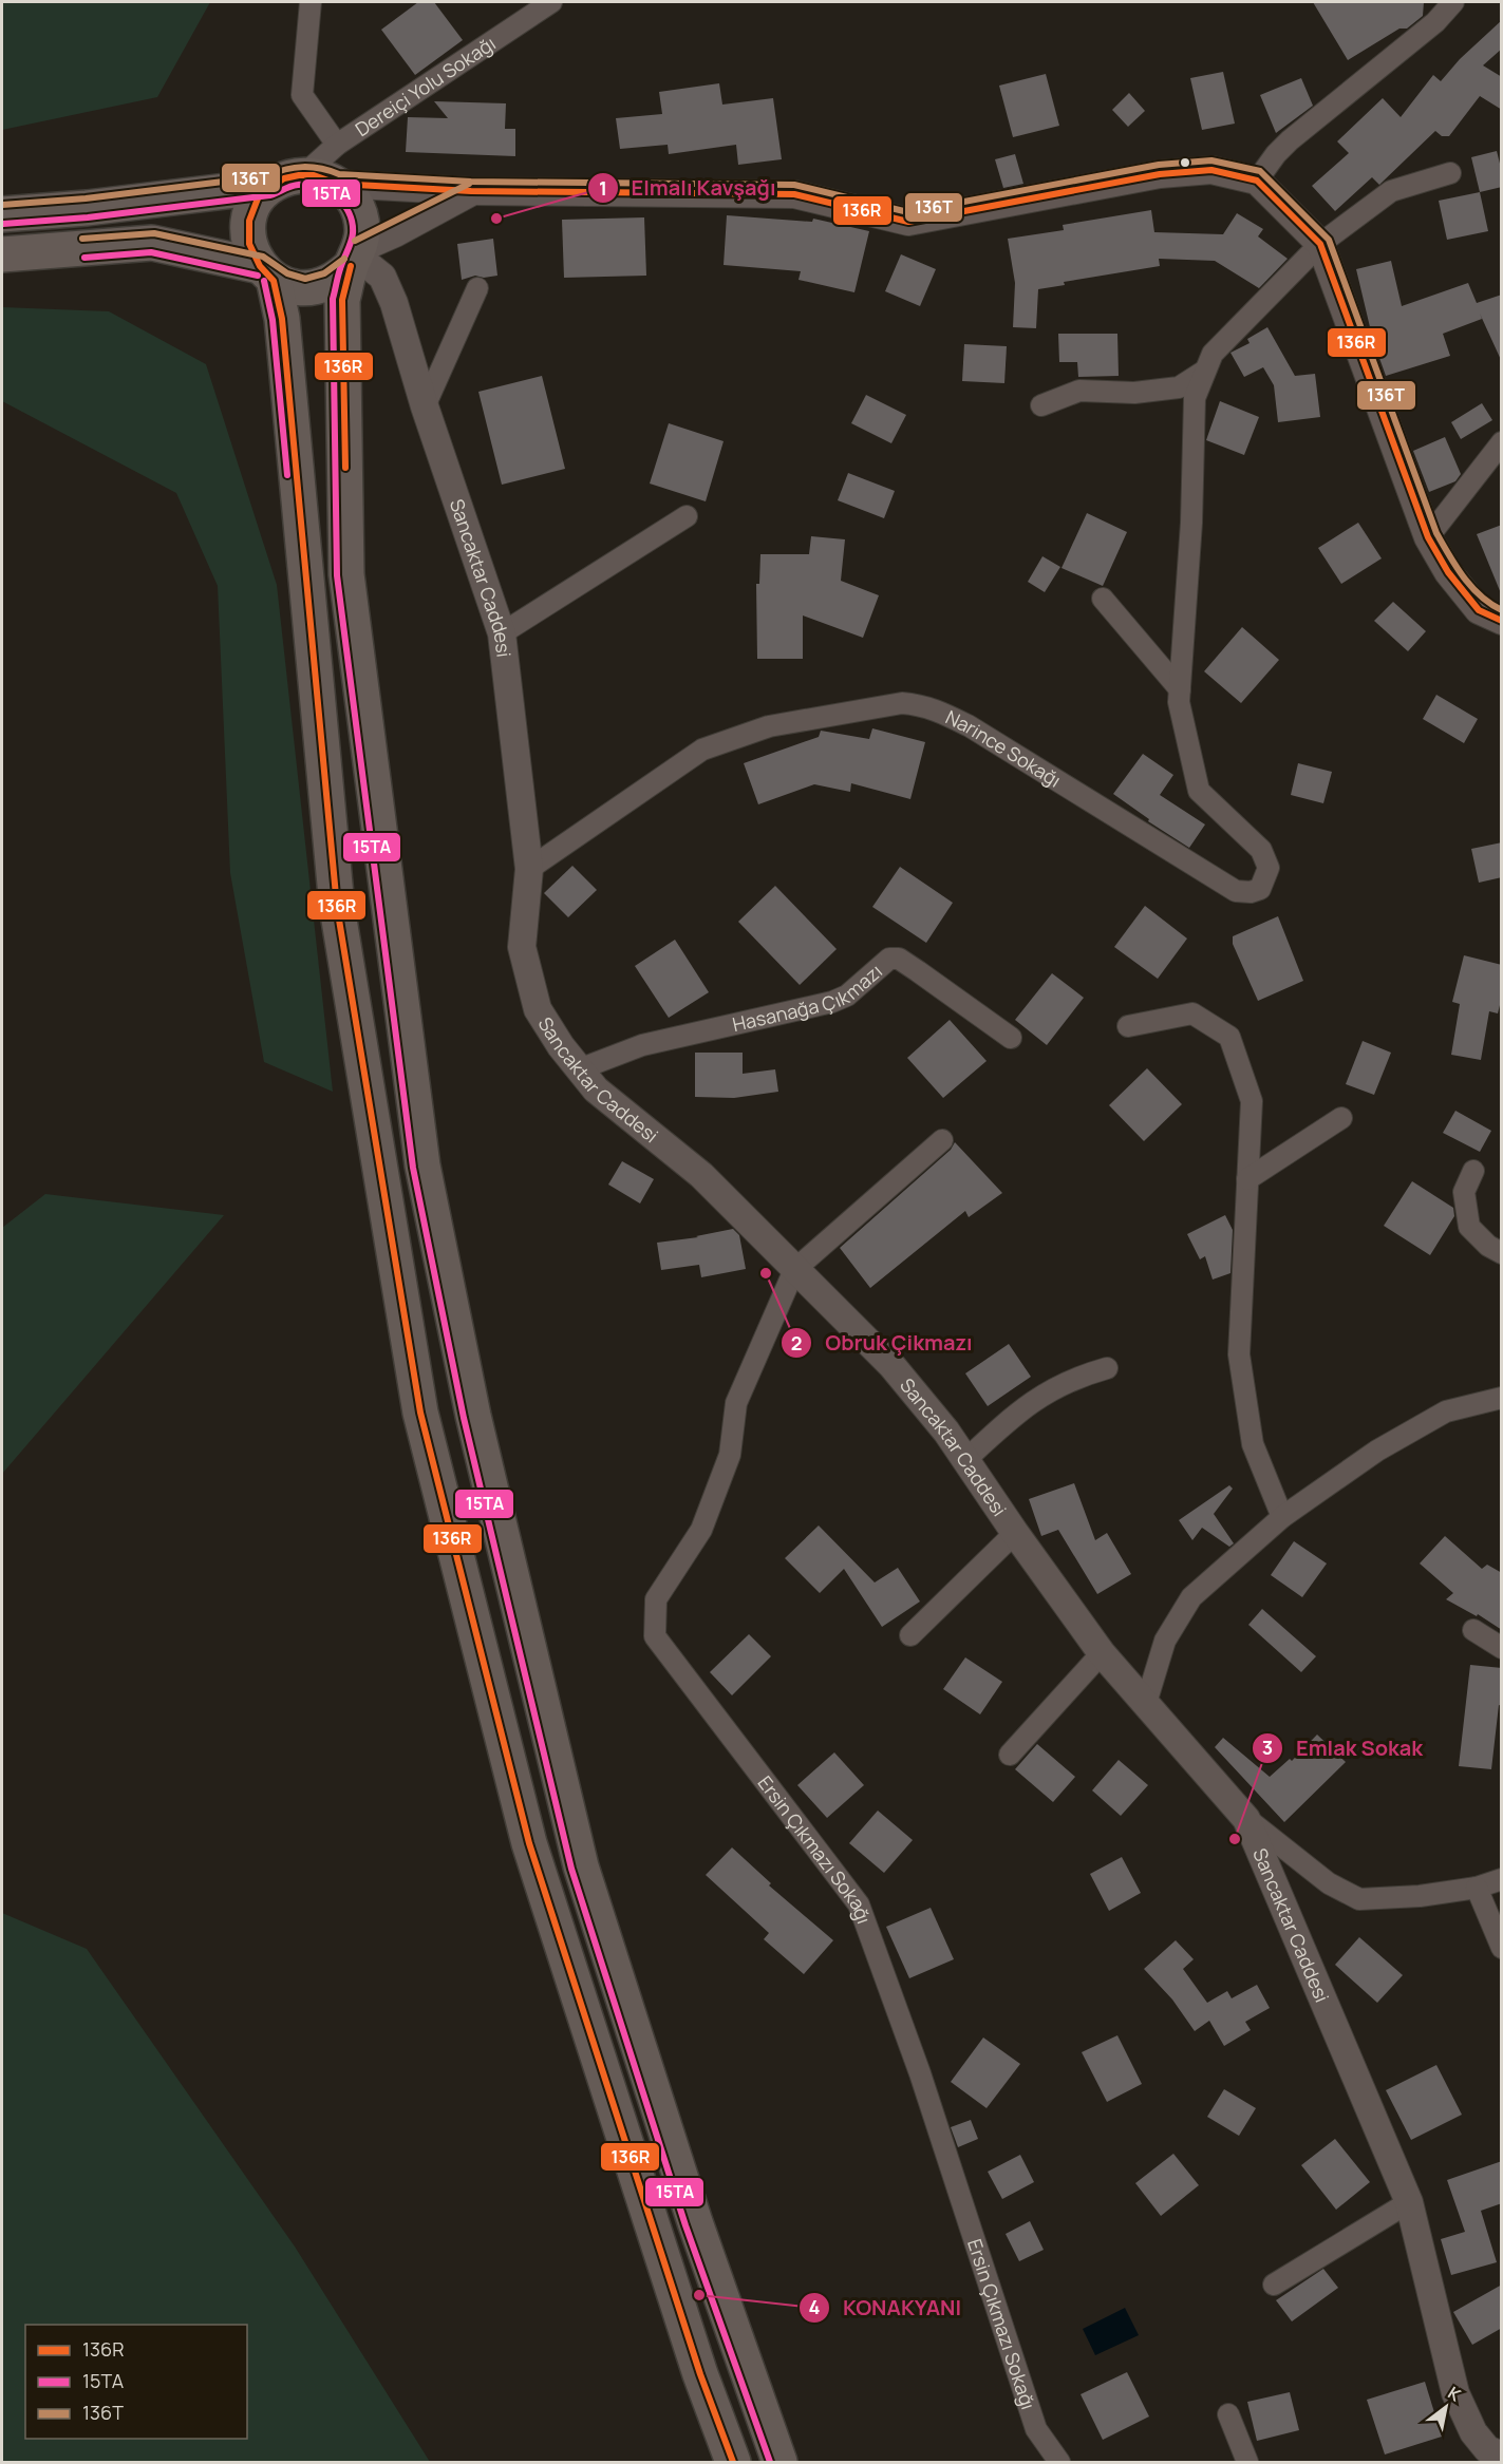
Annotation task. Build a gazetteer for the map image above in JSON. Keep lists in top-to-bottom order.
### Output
{
  "streets": {
    "street": [
      "Dereiçi Yolu Sokağı",
      "Sancaktar Caddesi",
      "Narince Sokağı",
      "Hasanağa Çıkmazı",
      "Ersin Çıkmazı Sokağı"
    ]
  },
  "crossings": [
    ["Dereiçi Yolu Sokağı", "Sancaktar Caddesi"],
    ["Sancaktar Caddesi", "Narince Sokağı"],
    ["Sancaktar Caddesi", "Hasanağa Çıkmazı"],
    ["Sancaktar Caddesi", "Ersin Çıkmazı Sokağı"]
  ],
  "places": [
    "Elmalı Kavşağı",
    "Obruk Çikmazı",
    "Emlak Sokak",
    "KONAKYANI"
  ],
  "lines": ["transit line 136T", "transit line 136R", "transit line 15TA"],
  "legend": ["136R", "15TA", "136T"],
  "north": "top right"
}
